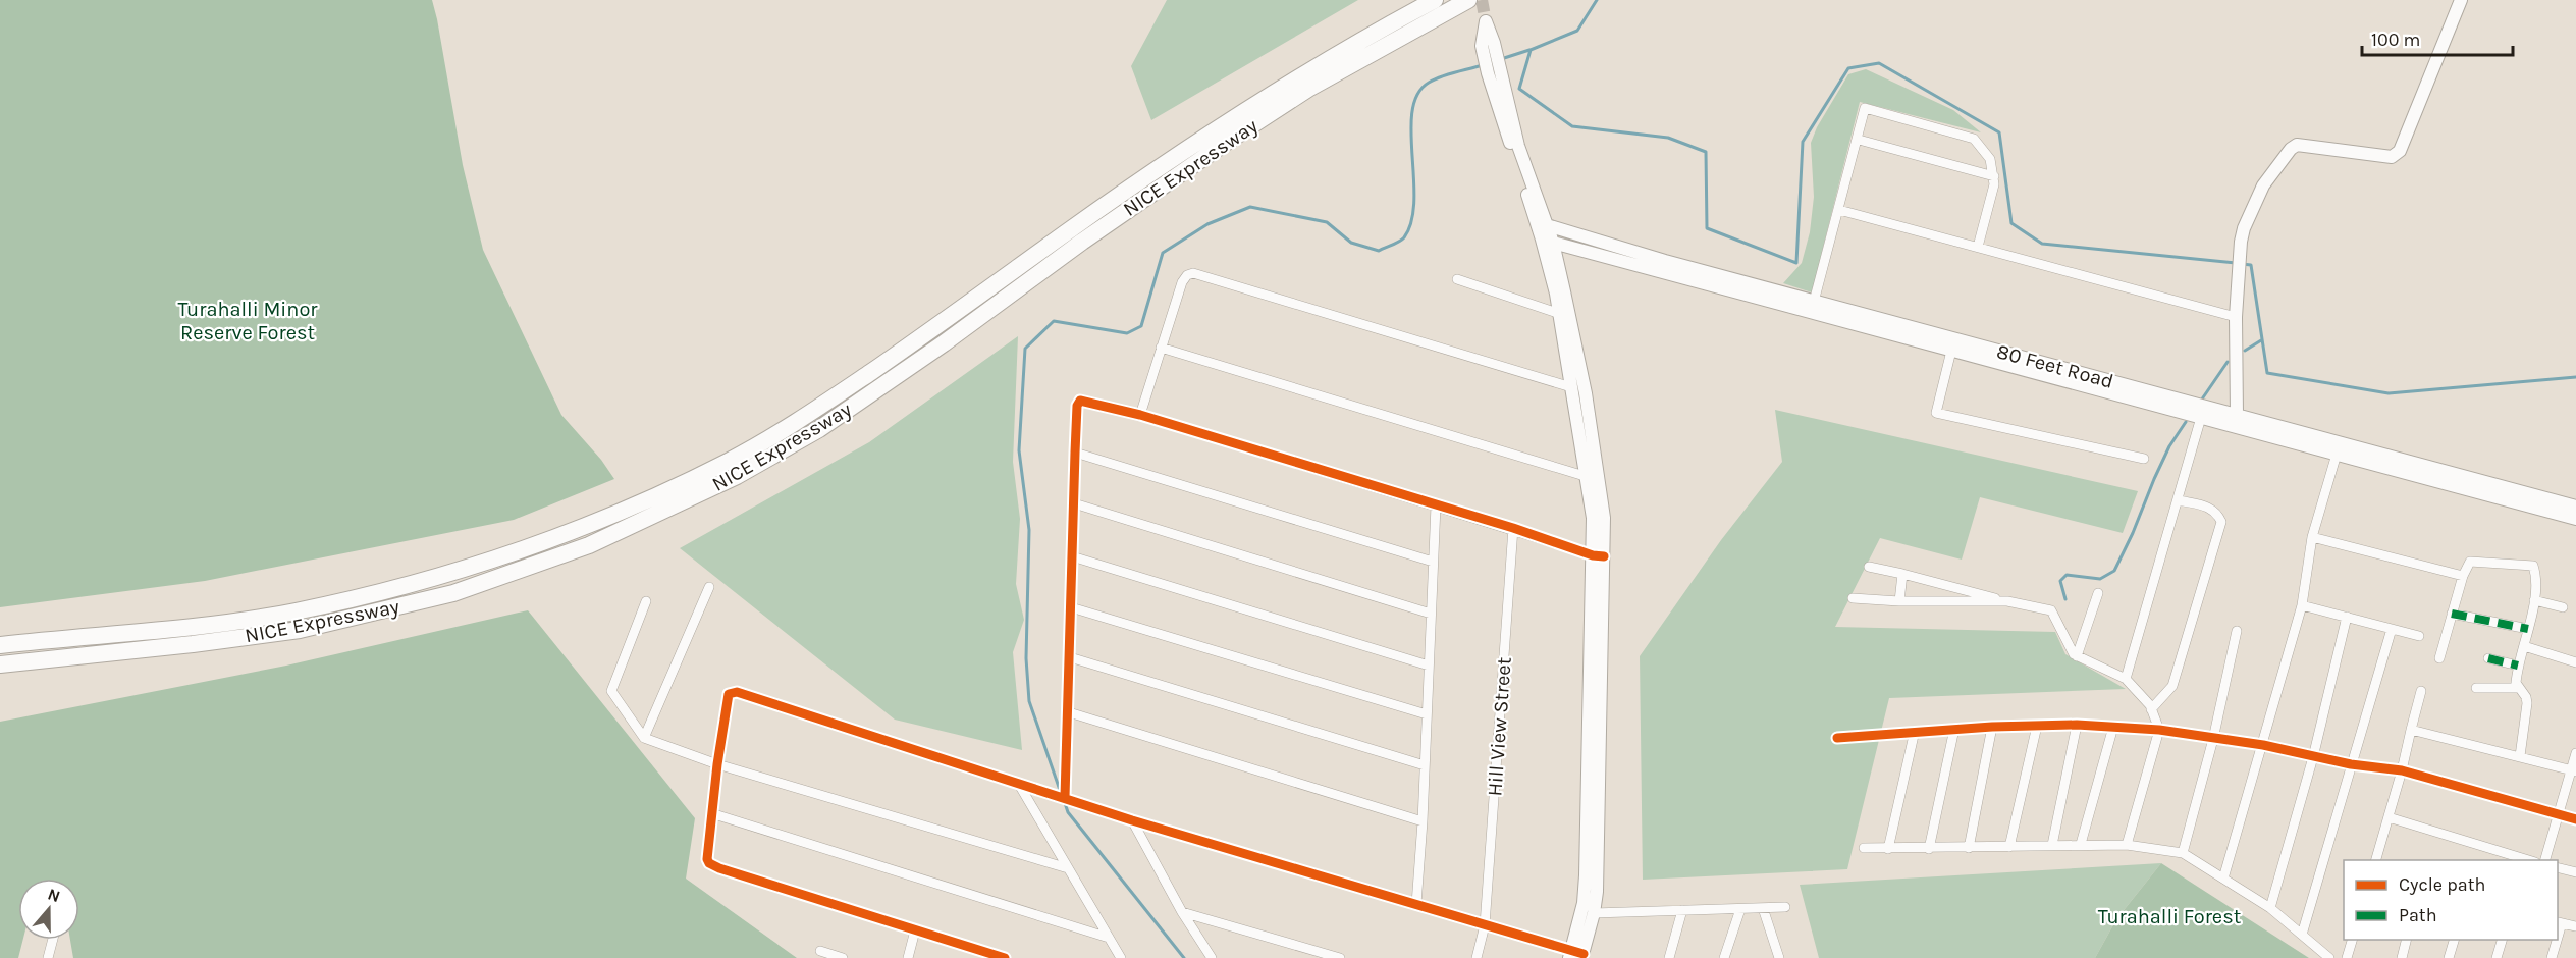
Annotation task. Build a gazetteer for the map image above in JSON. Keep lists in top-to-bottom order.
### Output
{
  "streets": {
    "highway": ["NICE Expressway"],
    "main road": ["80 Feet Road"],
    "street": ["Hill View Street"]
  },
  "parks": ["Turahalli Minor Reserve Forest", "Turahalli Forest"],
  "legend": ["Cycle path", "Path"],
  "scale_bar": "100 m",
  "north": "top"
}
